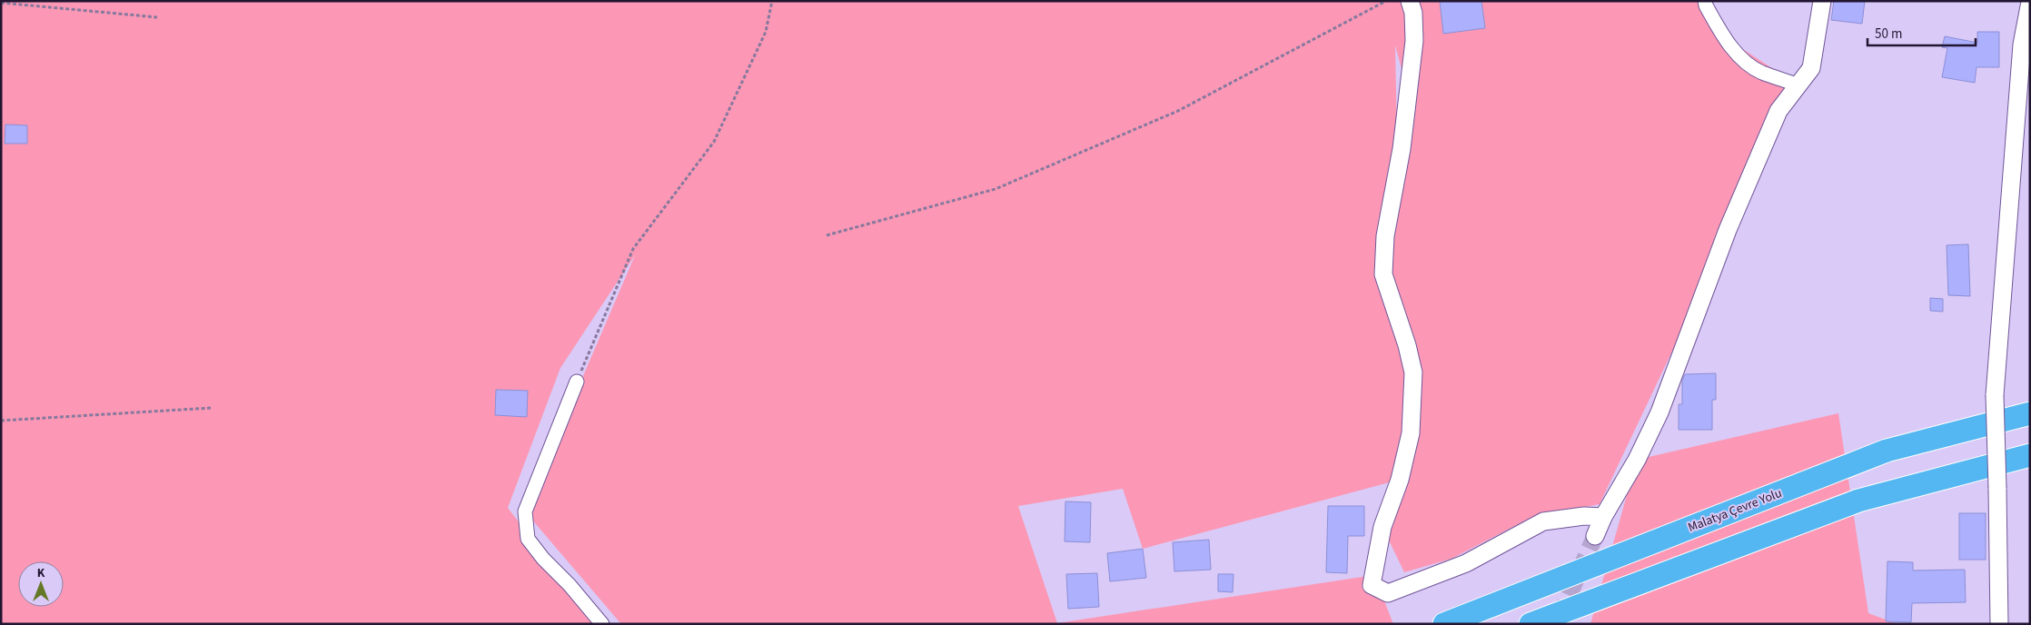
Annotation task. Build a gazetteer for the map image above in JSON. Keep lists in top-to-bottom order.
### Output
{
  "streets": {
    "highway": ["Malatya Çevre Yolu"]
  },
  "scale_bar": "50 m",
  "north": "top"
}
